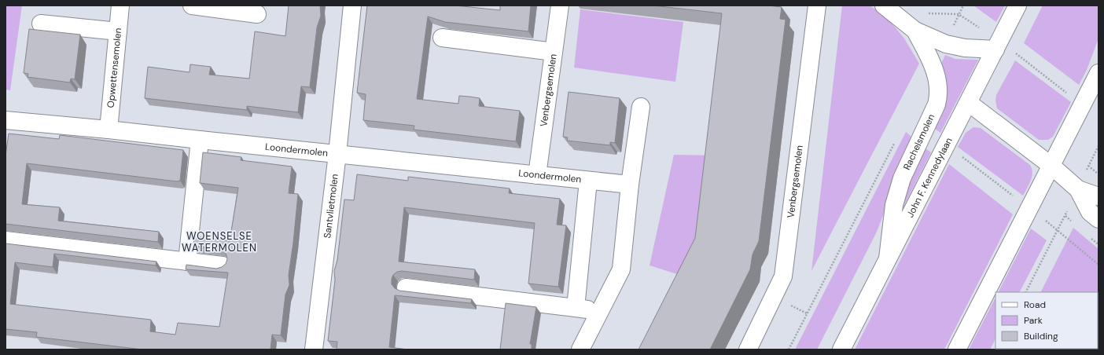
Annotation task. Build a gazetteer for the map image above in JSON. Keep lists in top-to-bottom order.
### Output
{
  "streets": {
    "street": [
      "Opwettensemolen",
      "Venbergsemolen",
      "Rachelsmolen",
      "Loondermolen",
      "John F. Kennedylaan",
      "Santvlietmolen"
    ]
  },
  "crossings": [
    ["Opwettensemolen", "Loondermolen"],
    ["Venbergsemolen", "Loondermolen"],
    ["Rachelsmolen", "John F. Kennedylaan"],
    ["Loondermolen", "Santvlietmolen"]
  ],
  "districts": ["WOENSELSE WATERMOLEN"],
  "legend": ["Road", "Park", "Building"]
}
